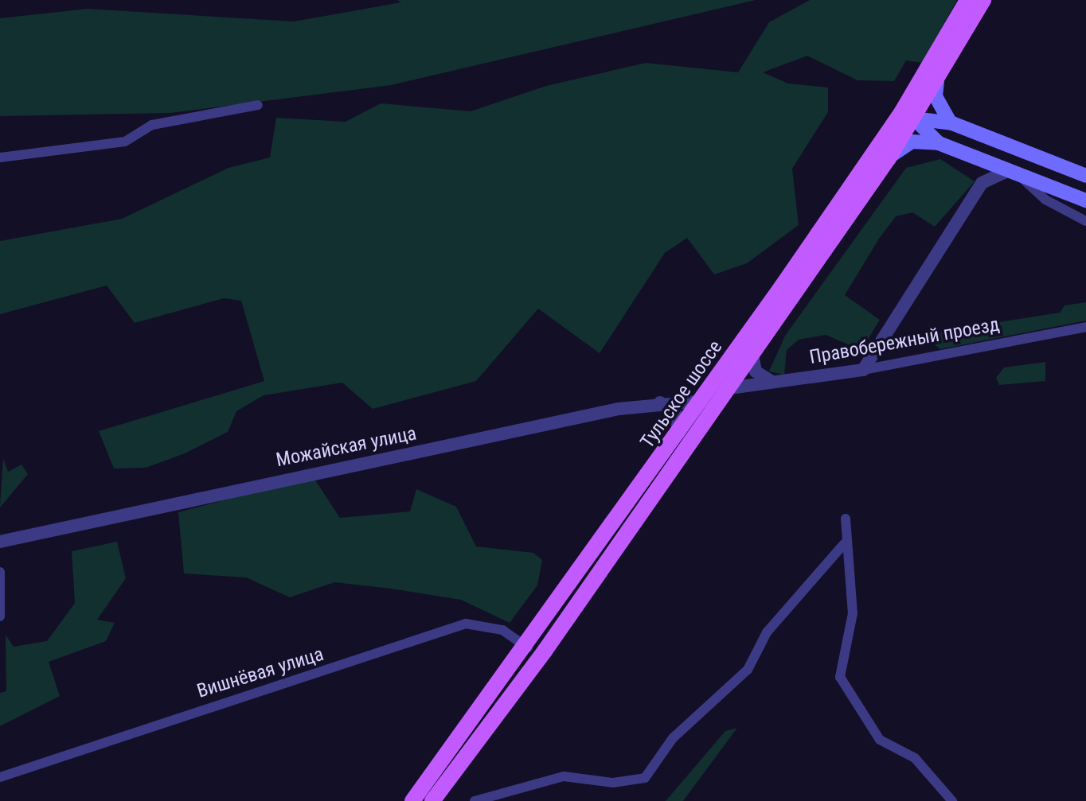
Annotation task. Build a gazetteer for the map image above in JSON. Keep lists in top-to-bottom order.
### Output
{
  "streets": {
    "main road": ["Тульское шоссе"],
    "street": ["Правобережный проезд", "Можайская улица", "Вишнёвая улица"]
  },
  "crossings": [
    ["Правобережный проезд", "Тульское шоссе"],
    ["Тульское шоссе", "Можайская улица"],
    ["Тульское шоссе", "Вишнёвая улица"]
  ]
}
